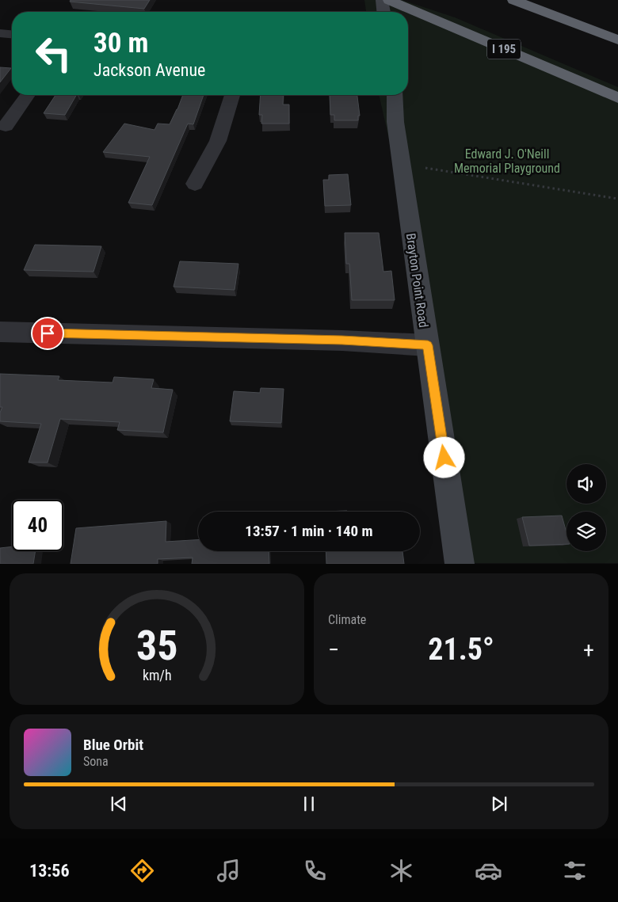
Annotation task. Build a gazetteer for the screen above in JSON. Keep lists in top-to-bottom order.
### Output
{
  "streets": {
    "highway": ["I 195"],
    "street": ["Brayton Point Road"]
  },
  "parks": ["Edward J. O'Neill Memorial Playground"],
  "page": {
    "turn": ["30 m", "Jackson Avenue"],
    "limit": "40",
    "trip": "13:57 · 1 min · 140 m",
    "tile": "Climate",
    "heat": ["−", "21.5°", "+"],
    "song": ["Blue Orbit", "Sona"],
    "tabs": "13:56",
    "gauge": ["35", "km/h"]
  }
}
